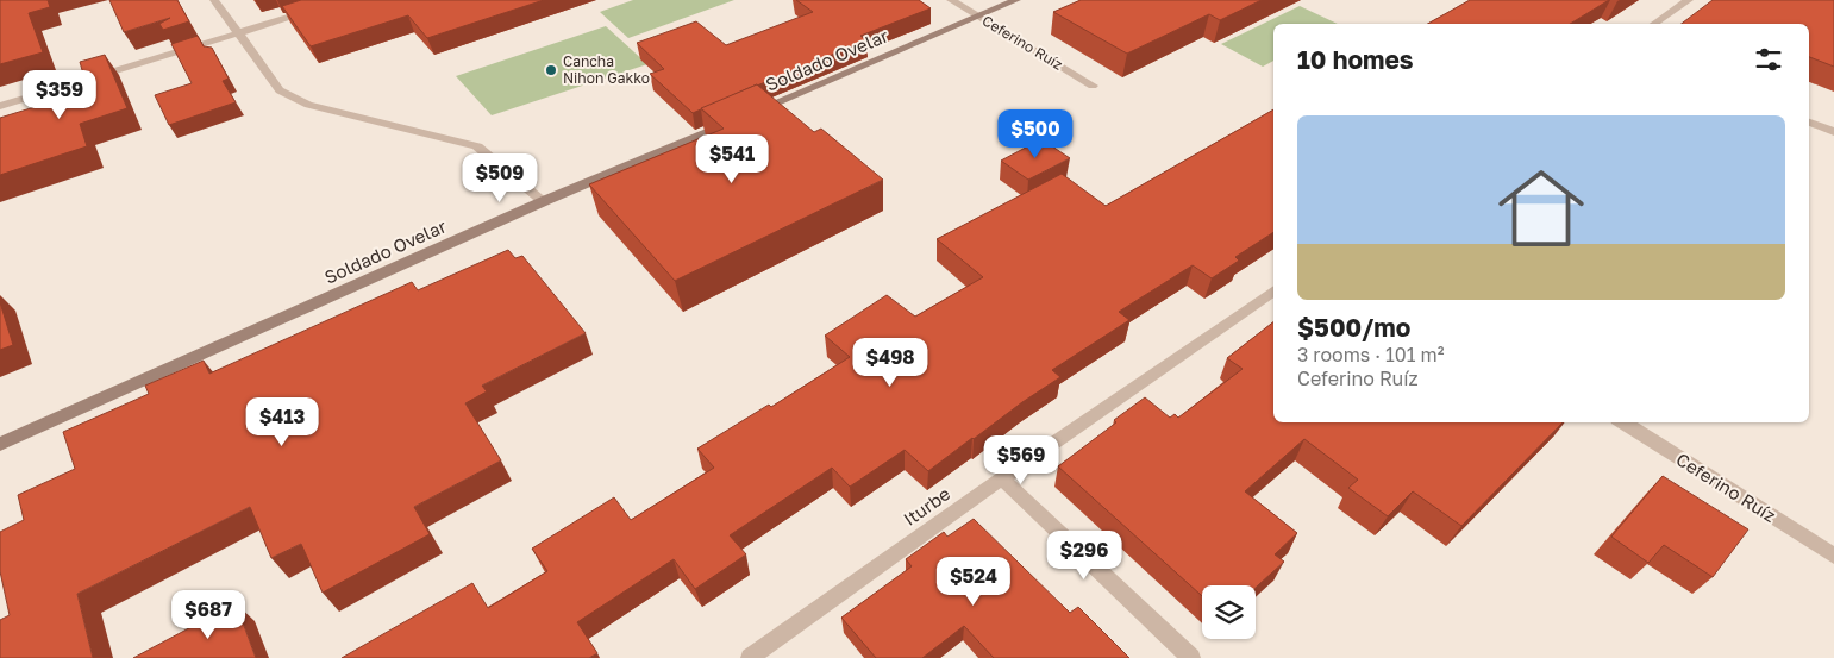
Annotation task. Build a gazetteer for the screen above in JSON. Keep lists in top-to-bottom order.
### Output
{
  "streets": {
    "main road": ["Soldado Ovelar"],
    "street": ["Ceferino Ruíz", "Iturbe"]
  },
  "crossings": [
    ["Ceferino Ruíz", "Soldado Ovelar"]
  ],
  "places": ["Cancha Nihon Gakko"],
  "page": {
    "heading": "10 homes",
    "price": [
      "$359",
      "$500",
      "$541",
      "$509",
      "$498",
      "$413",
      "$569",
      "$296",
      "$524",
      "$687"
    ],
    "list": [
      {
        "name": "$500/mo",
        "note": "3 rooms · 101 m² · Ceferino Ruíz"
      }
    ]
  }
}
